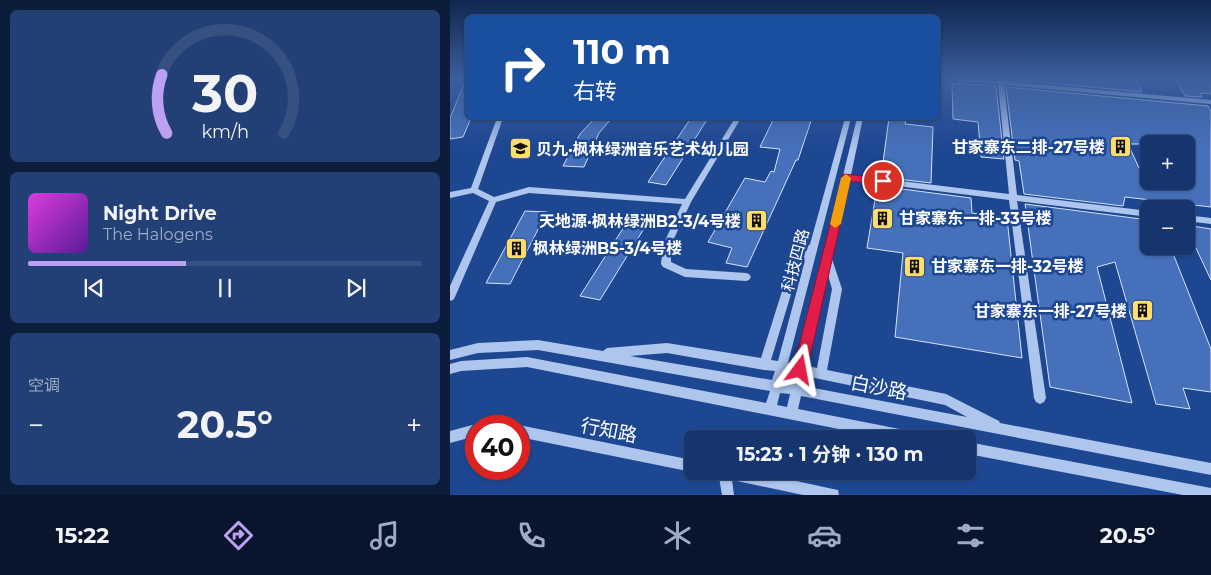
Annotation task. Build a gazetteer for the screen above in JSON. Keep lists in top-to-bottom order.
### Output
{
  "streets": {
    "street": ["科技四路", "白沙路", "行知路"]
  },
  "crossings": [
    ["科技四路", "白沙路"]
  ],
  "places": {
    "building": [
      "甘家寨东二排-27号楼",
      "甘家寨东一排-33号楼",
      "天地源·枫林绿洲B2-3/4号楼",
      "枫林绿洲B5-3/4号楼",
      "甘家寨东一排-32号楼",
      "甘家寨东一排-27号楼"
    ],
    "school or university": ["贝九·枫林绿洲音乐艺术幼儿园"]
  },
  "page": {
    "turn": ["110 m", "右转"],
    "map_buttons": ["+", "−"],
    "song": ["Night Drive", "The Halogens"],
    "tile": "空调",
    "heat": ["−", "20.5°", "+"],
    "limit": "40",
    "trip": "15:23 · 1 分钟 · 130 m",
    "tabs": ["15:22", "20.5°"],
    "gauge": ["30", "km/h"]
  }
}
